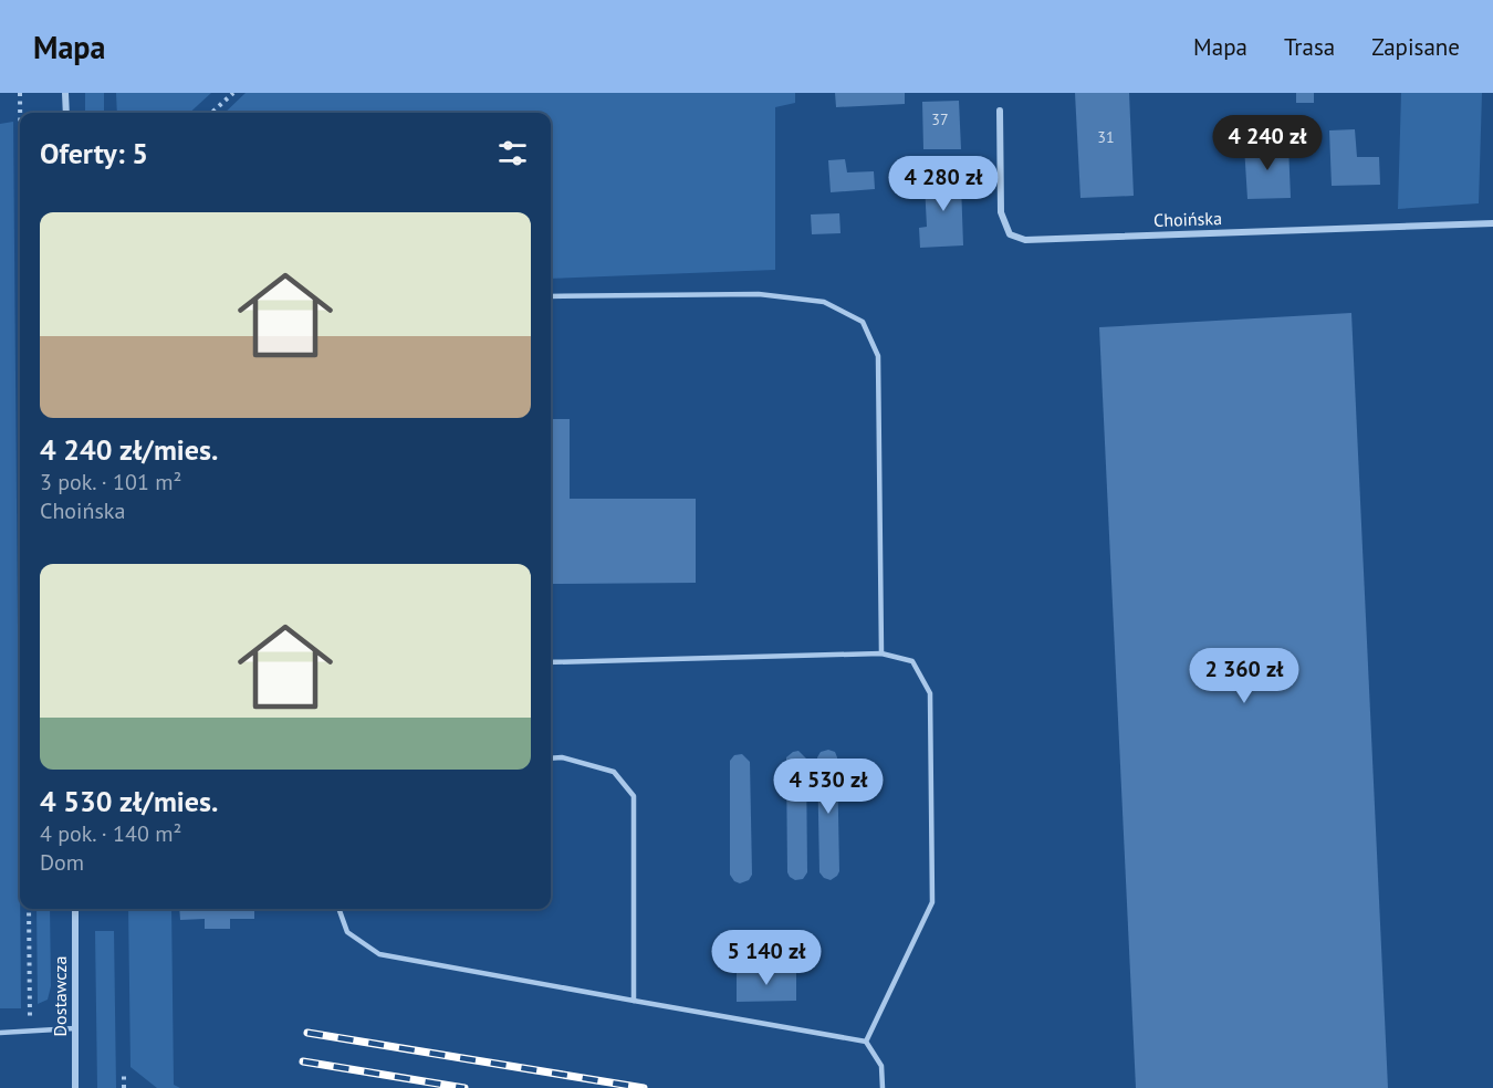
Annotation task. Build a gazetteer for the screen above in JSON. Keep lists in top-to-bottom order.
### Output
{
  "streets": {
    "street": ["Choińska", "Dostawcza"]
  },
  "house_numbers": ["37", "31"],
  "page": {
    "header": "Mapa",
    "nav": ["Mapa", "Trasa", "Zapisane"],
    "heading": "Oferty: 5",
    "price": [
      "4 240 zł",
      "4 280 zł",
      "2 360 zł",
      "4 530 zł",
      "5 140 zł"
    ],
    "list": [
      {
        "name": "4 240 zł/mies.",
        "note": "3 pok. · 101 m² · Choińska"
      },
      {
        "name": "4 530 zł/mies.",
        "note": "4 pok. · 140 m² · Dom"
      }
    ]
  }
}
